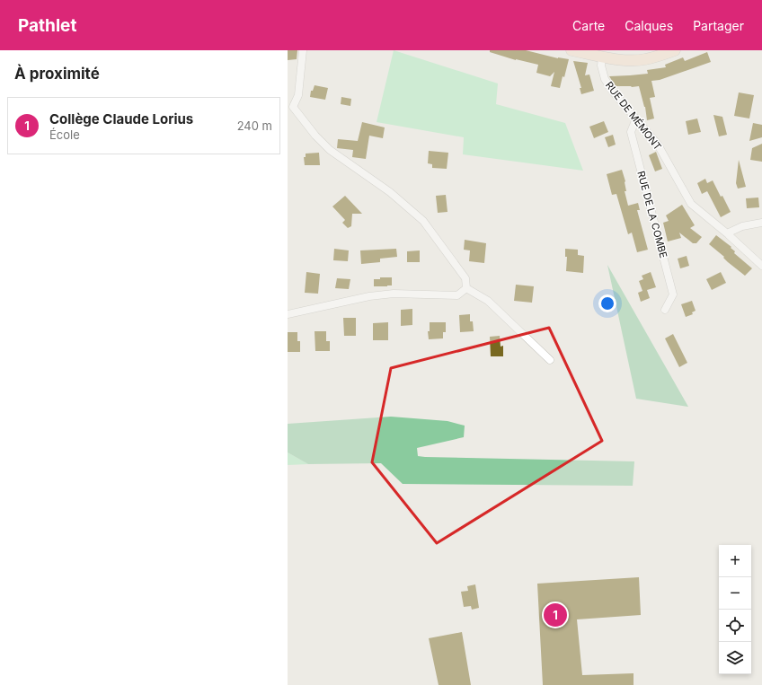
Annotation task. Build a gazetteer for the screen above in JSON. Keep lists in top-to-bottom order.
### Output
{
  "streets": {
    "street": ["RUE DE MÉMONT", "RUE DE LA COMBE"]
  },
  "crossings": [
    ["RUE DE MÉMONT", "RUE DE LA COMBE"]
  ],
  "page": {
    "header": "Pathlet",
    "nav": ["Carte", "Calques", "Partager"],
    "heading": "À proximité",
    "list": [
      {
        "mark": "1",
        "name": "Collège Claude Lorius",
        "note": "École",
        "value": "240 m"
      }
    ],
    "map_buttons": ["+", "−"],
    "pins": "1"
  }
}
